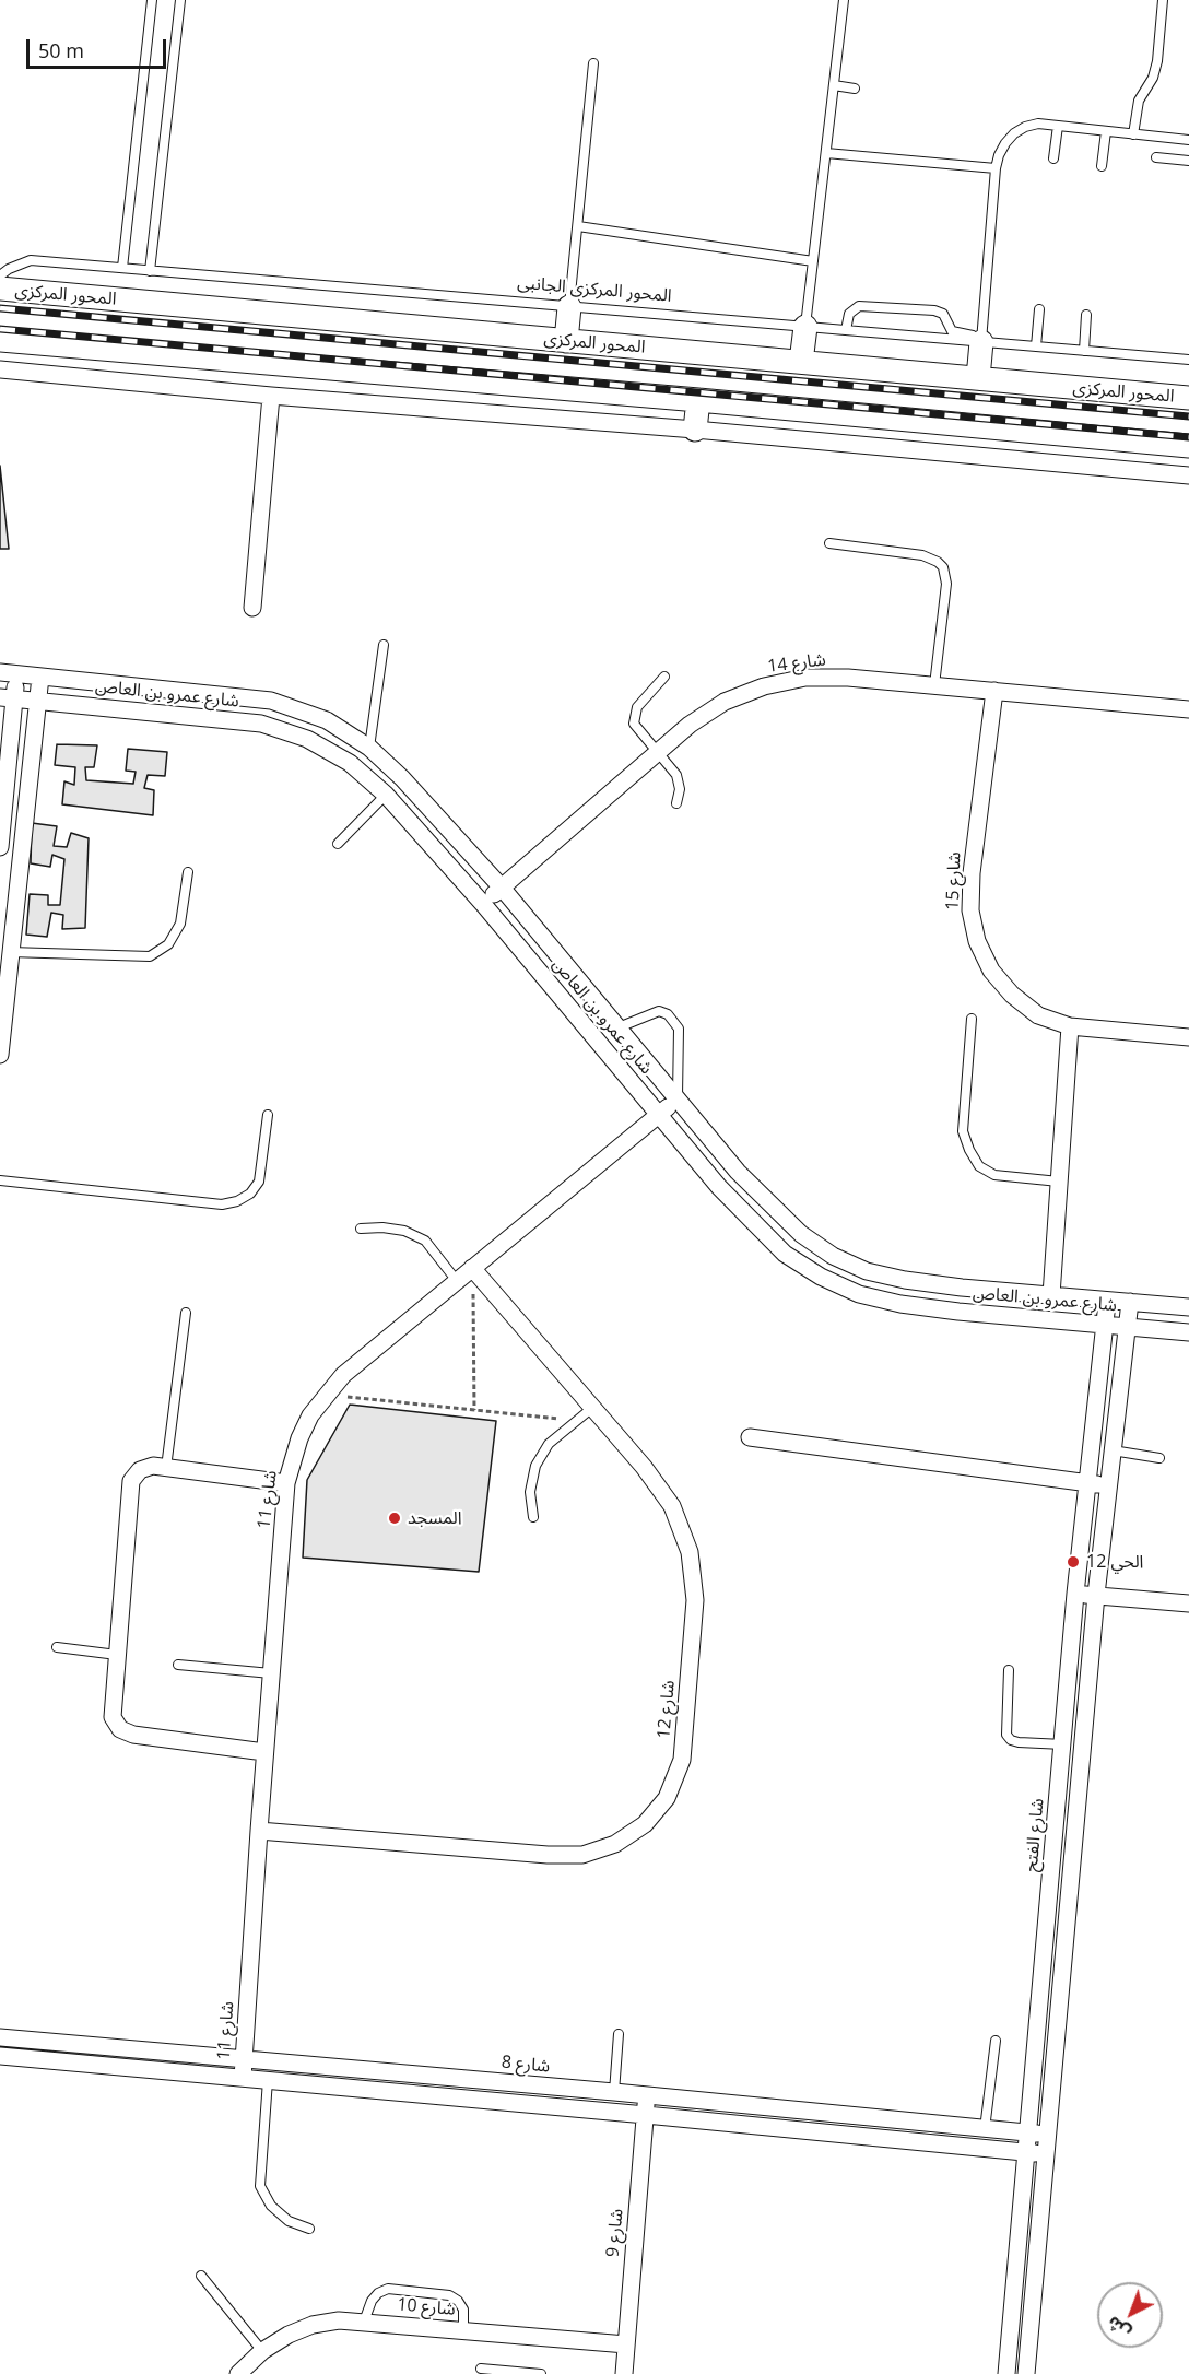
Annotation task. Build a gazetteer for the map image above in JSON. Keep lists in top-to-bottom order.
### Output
{
  "streets": {
    "main road": ["المحور المركزى"],
    "street": [
      "شارع 14",
      "شارع عمرو بن العاص",
      "شارع 15",
      "شارع 11",
      "شارع 12",
      "شارع الفتح",
      "شارع 8",
      "شارع 9",
      "شارع 10"
    ],
    "lane": ["المحور المركزى الجانبى"]
  },
  "crossings": [
    ["شارع 14", "شارع عمرو بن العاص"],
    ["شارع 14", "شارع 15"],
    ["شارع عمرو بن العاص", "شارع 11"],
    ["شارع عمرو بن العاص", "شارع الفتح"],
    ["شارع 11", "شارع 12"],
    ["شارع 11", "شارع 8"],
    ["شارع الفتح", "شارع 8"],
    ["شارع 8", "شارع 9"],
    ["شارع 9", "شارع 10"]
  ],
  "places": ["المسجد", "الحي 12"],
  "scale_bar": "50 m",
  "north": "bottom left"
}
